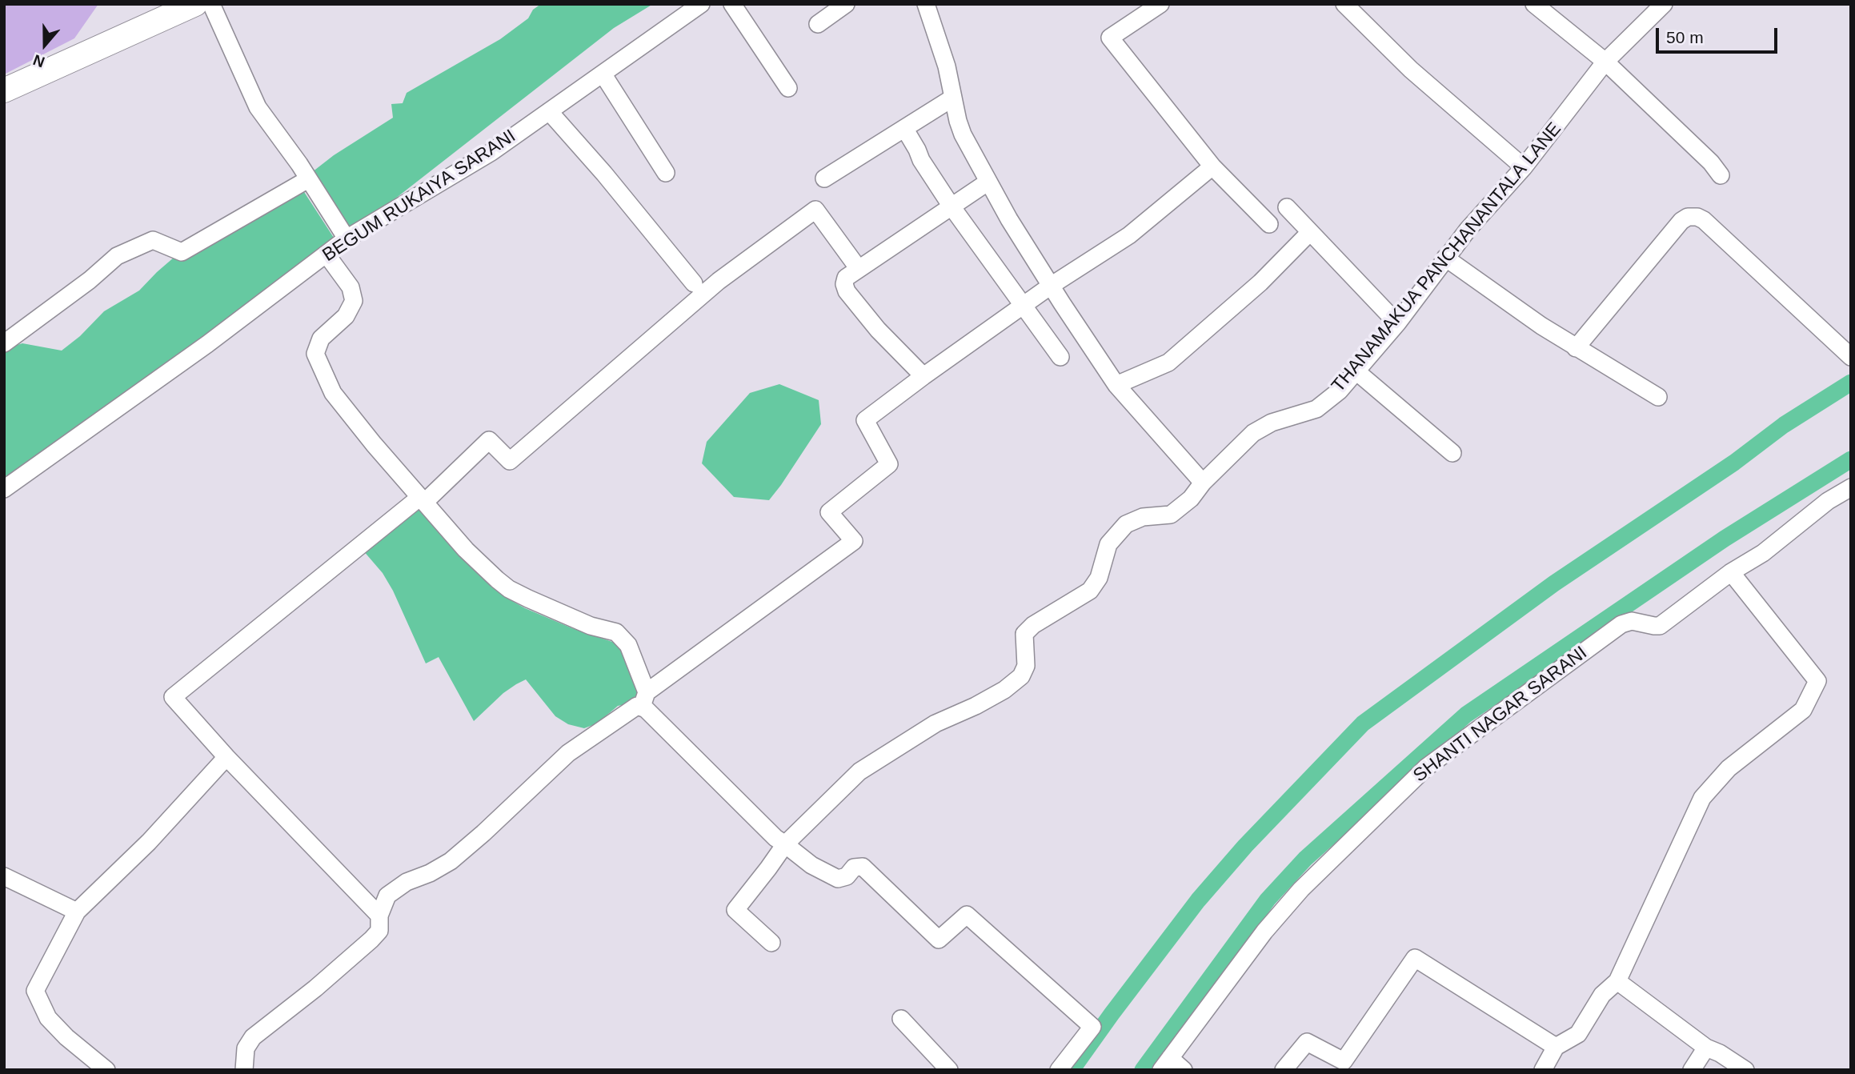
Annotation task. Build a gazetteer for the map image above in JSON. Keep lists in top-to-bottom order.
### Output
{
  "streets": {
    "street": ["BEGUM RUKAIYA SARANI", "THANAMAKUA PANCHANANTALA LANE", "SHANTI NAGAR SARANI"]
  },
  "scale_bar": "50 m",
  "north": "bottom"
}
